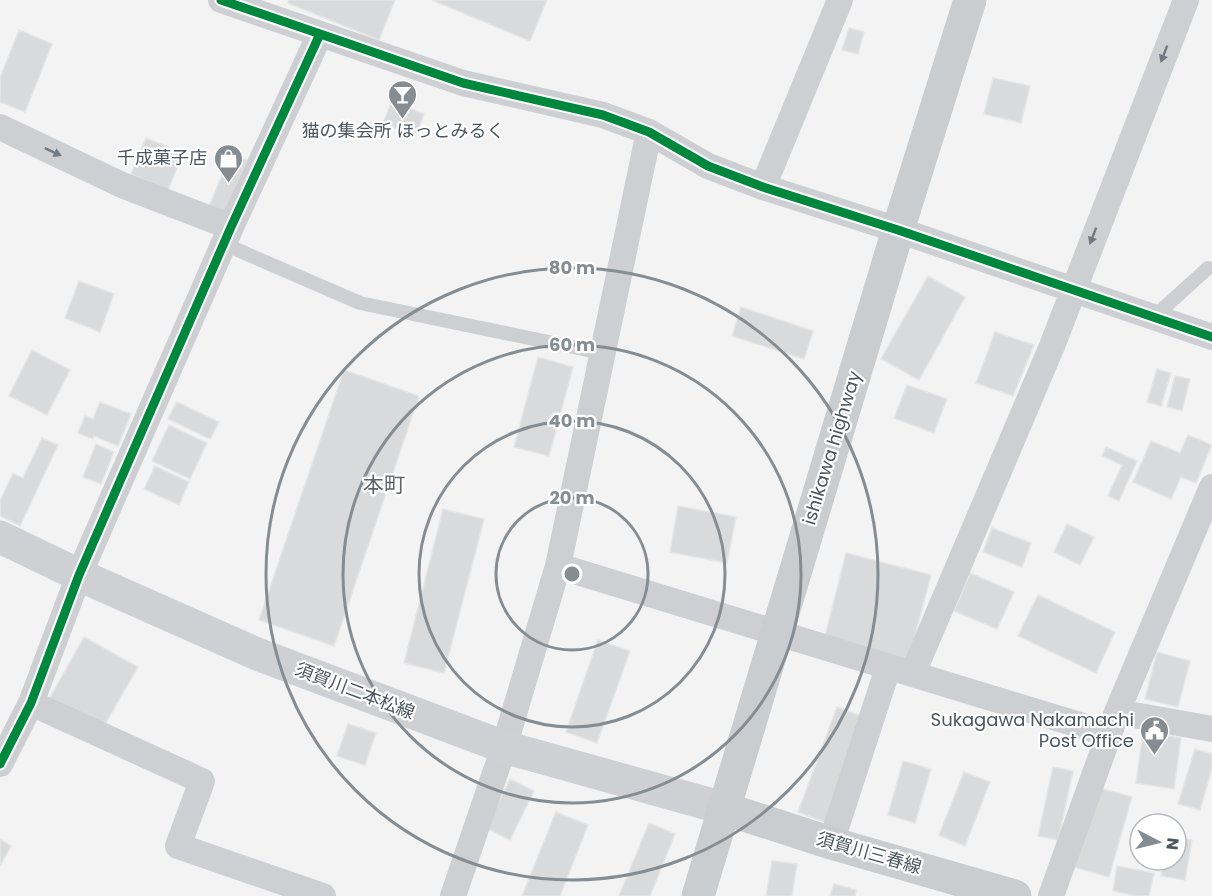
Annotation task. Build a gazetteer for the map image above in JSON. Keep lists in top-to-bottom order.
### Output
{
  "streets": {
    "main road": ["ishikawa highway", "須賀川二本松線", "須賀川三春線"]
  },
  "crossings": [
    ["ishikawa highway", "須賀川二本松線"],
    ["ishikawa highway", "須賀川三春線"],
    ["須賀川二本松線", "須賀川三春線"]
  ],
  "districts": ["本町"],
  "places": {
    "bar": ["猫の集会所 ほっとみるく"],
    "shop": ["千成菓子店"],
    "public building": ["Sukagawa Nakamachi Post Office"]
  },
  "north": "right",
  "rings": [
    "80 m",
    "60 m",
    "40 m",
    "20 m"
  ]
}
